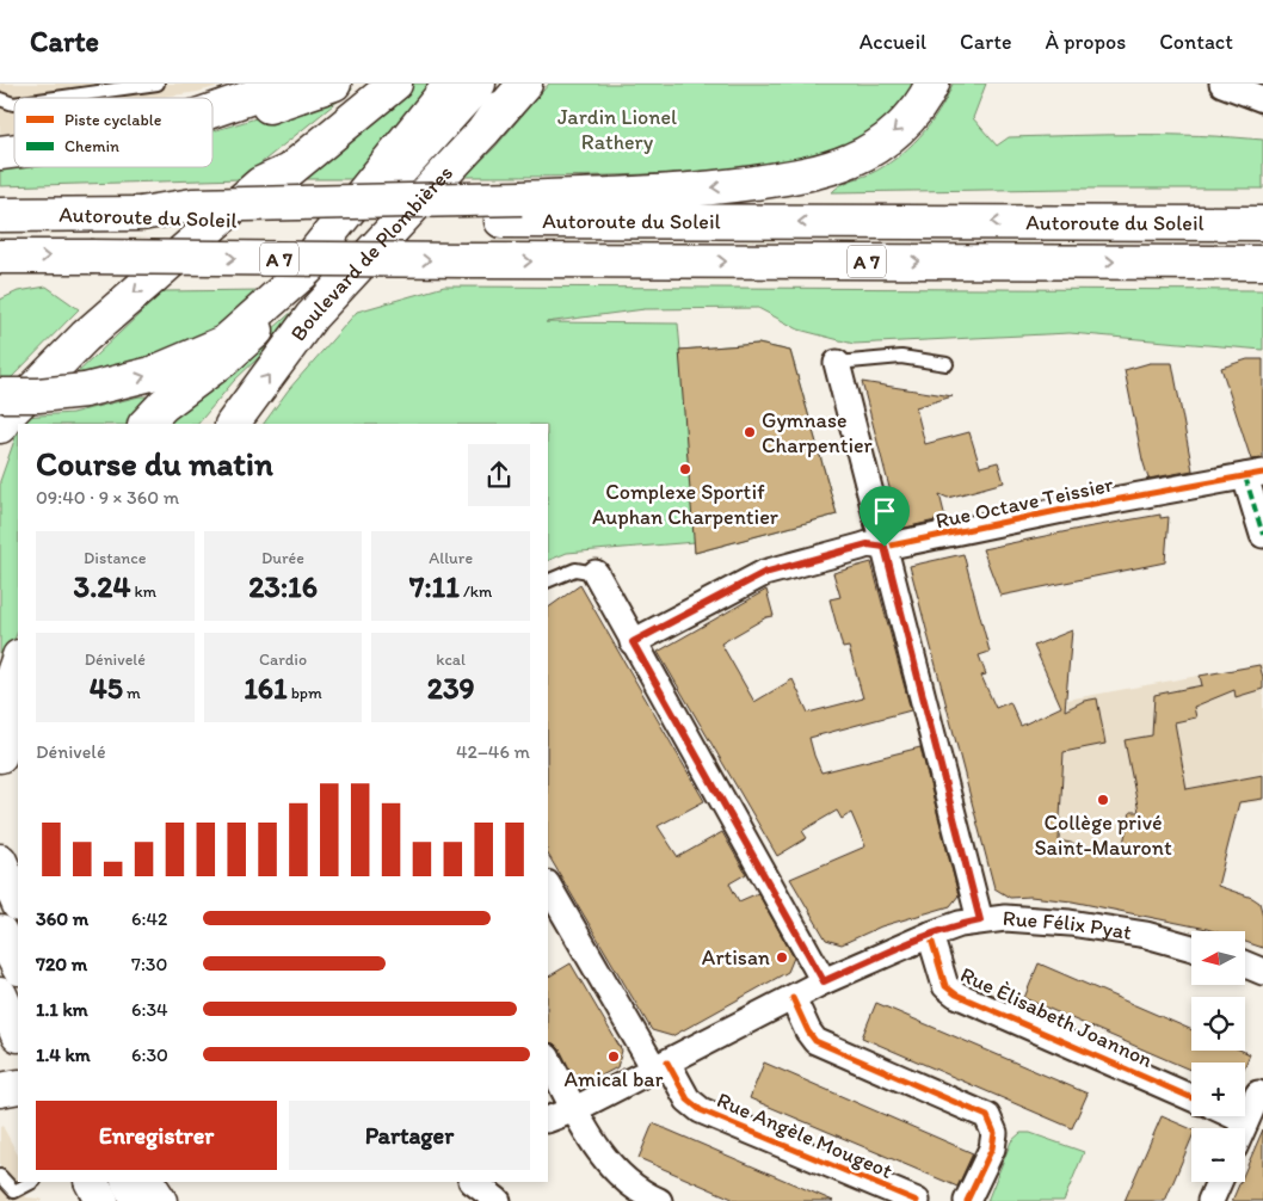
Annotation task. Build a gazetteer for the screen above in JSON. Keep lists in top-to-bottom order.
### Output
{
  "streets": {
    "main road": ["Autoroute du Soleil", "Boulevard de Plombières", "A 7"],
    "street": [
      "Rue Octave Teissier",
      "Rue Félix Pyat",
      "Rue Èlisabeth Joannon",
      "Rue Angèle Mougeot"
    ]
  },
  "crossings": [
    ["Rue Félix Pyat", "Rue Èlisabeth Joannon"],
    ["Rue Félix Pyat", "Rue Angèle Mougeot"]
  ],
  "parks": ["Jardin Lionel Rathery"],
  "places": [
    "Gymnase Charpentier",
    "Complexe Sportif Auphan Charpentier",
    "Collège privé Saint-Mauront",
    "Artisan",
    "Amical bar"
  ],
  "legend": ["Piste cyclable", "Chemin"],
  "north": "left",
  "page": {
    "header": "Carte",
    "nav": [
      "Accueil",
      "Carte",
      "À propos",
      "Contact"
    ],
    "heading": ["Course du matin", "09:40 · 9 × 360 m"],
    "stats": [
      ["Distance", "3.24 km"],
      ["Durée", "23:16"],
      ["Allure", "7:11 /km"],
      ["Dénivelé", "45 m"],
      ["Cardio", "161 bpm"],
      ["kcal", "239"]
    ],
    "chart": ["Dénivelé", "42–46 m"],
    "list": [
      {
        "name": "360 m",
        "note": "6:42"
      },
      {
        "name": "720 m",
        "note": "7:30"
      },
      {
        "name": "1.1 km",
        "note": "6:34"
      },
      {
        "name": "1.4 km",
        "note": "6:30"
      }
    ],
    "map_buttons": ["+", "−"],
    "buttons": ["Enregistrer", "Partager"]
  }
}
